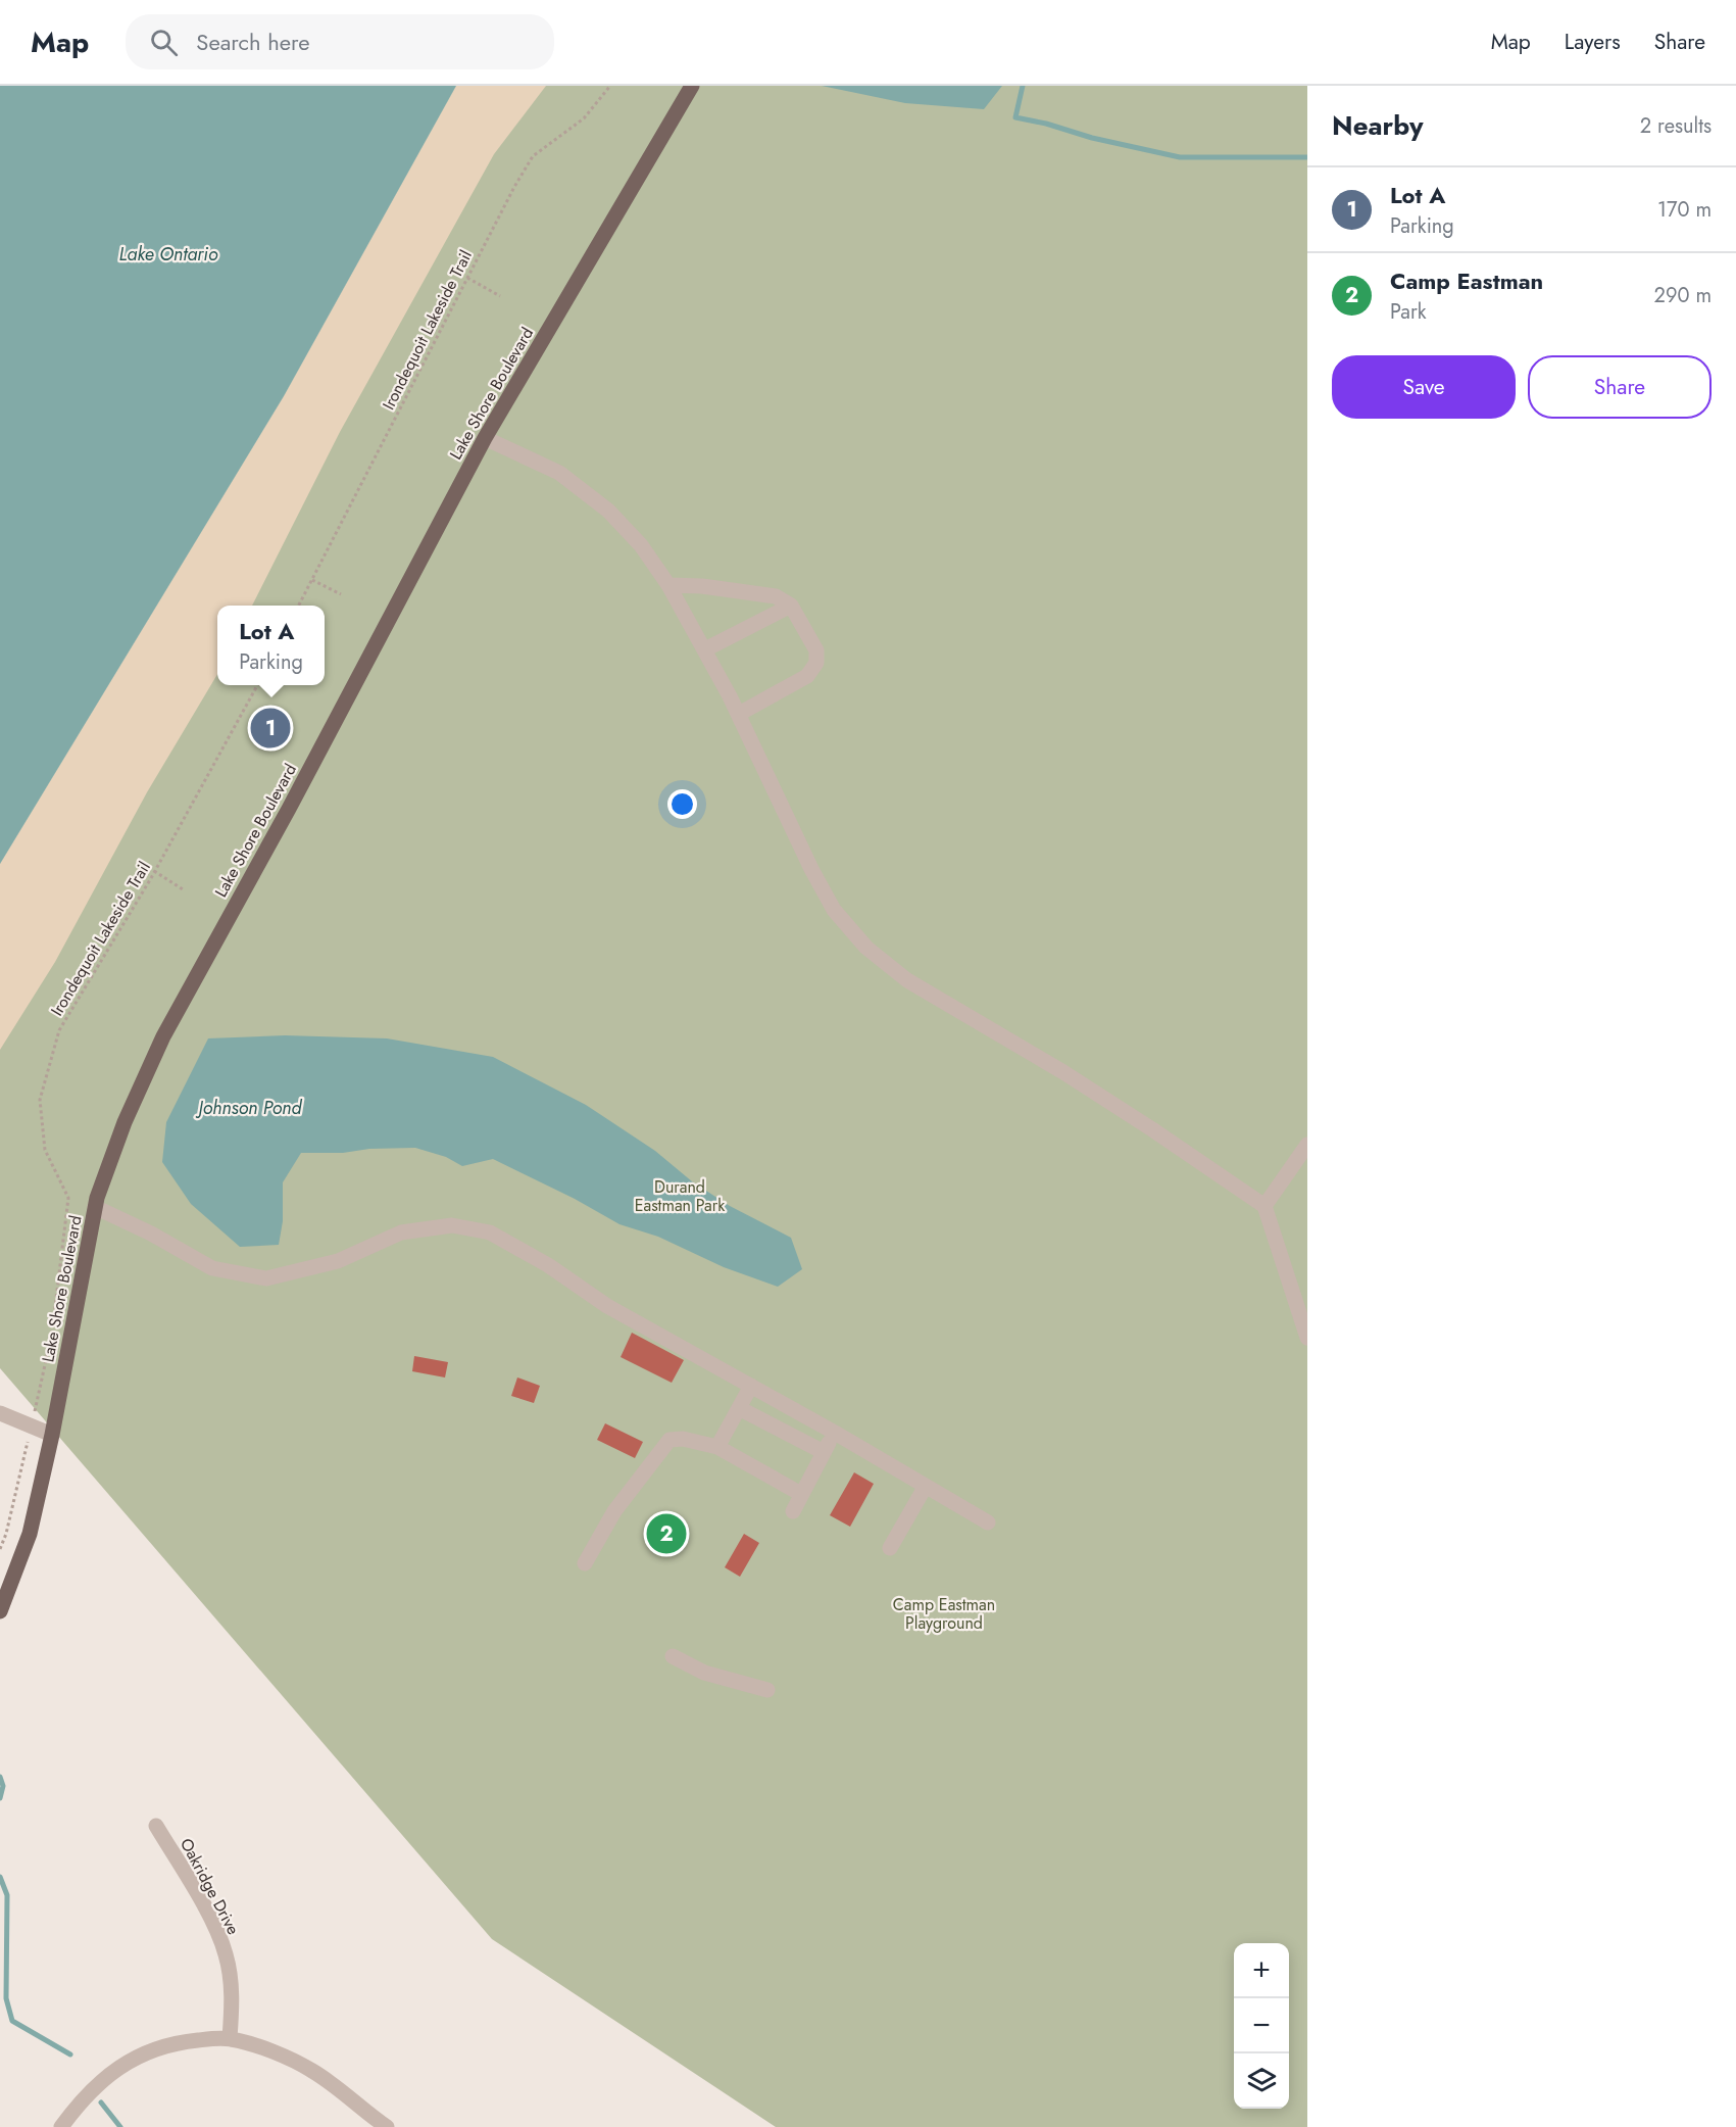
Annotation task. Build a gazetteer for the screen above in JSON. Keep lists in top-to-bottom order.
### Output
{
  "streets": {
    "main road": ["Lake Shore Boulevard"],
    "street": ["Oakridge Drive"],
    "path": ["Irondequoit Lakeside Trail"]
  },
  "water": ["Lake Ontario", "Johnson Pond"],
  "parks": ["Durand Eastman Park", "Camp Eastman Playground"],
  "page": {
    "header": "Map",
    "search": "Search here",
    "nav": ["Map", "Layers", "Share"],
    "heading": ["Nearby", "2 results"],
    "list": [
      {
        "mark": "1",
        "name": "Lot A",
        "note": "Parking",
        "value": "170 m"
      },
      {
        "mark": "2",
        "name": "Camp Eastman",
        "note": "Park",
        "value": "290 m"
      }
    ],
    "buttons": ["Save", "Share"],
    "popup": ["Lot A", "Parking"],
    "pins": ["1", "2"],
    "map_buttons": ["+", "−"]
  }
}
